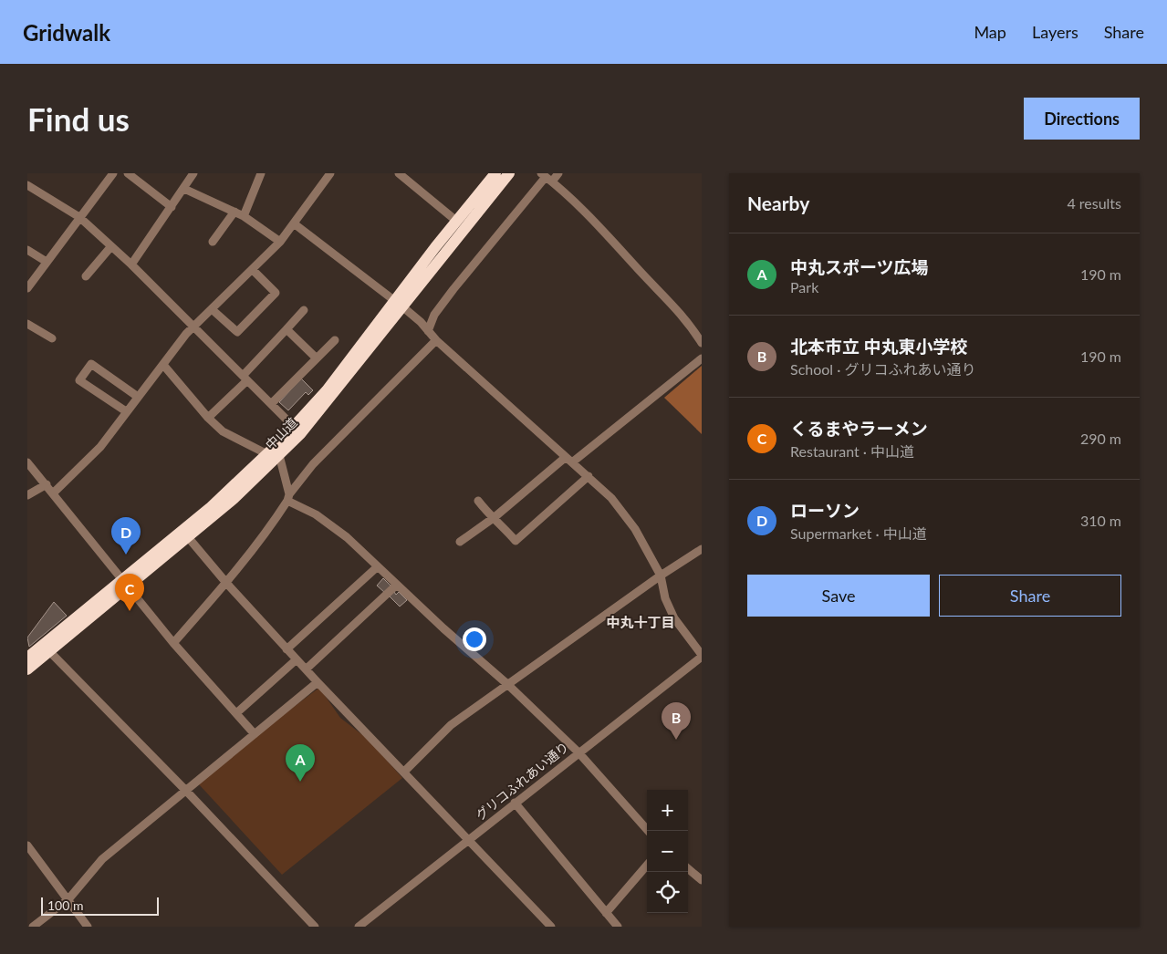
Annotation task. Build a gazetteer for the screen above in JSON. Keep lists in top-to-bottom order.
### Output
{
  "streets": {
    "highway": ["中山道"],
    "street": ["グリコふれあい通り"]
  },
  "districts": ["中丸十丁目"],
  "scale_bar": "100 m",
  "page": {
    "header": "Gridwalk",
    "nav": ["Map", "Layers", "Share"],
    "buttons": [
      "Directions",
      ["Save", "Share"]
    ],
    "title": "Find us",
    "heading": ["Nearby", "4 results"],
    "list": [
      {
        "mark": "A",
        "name": "中丸スポーツ広場",
        "note": "Park",
        "value": "190 m"
      },
      {
        "mark": "B",
        "name": "北本市立 中丸東小学校",
        "note": "School · グリコふれあい通り",
        "value": "190 m"
      },
      {
        "mark": "C",
        "name": "くるまやラーメン",
        "note": "Restaurant · 中山道",
        "value": "290 m"
      },
      {
        "mark": "D",
        "name": "ローソン",
        "note": "Supermarket · 中山道",
        "value": "310 m"
      }
    ],
    "pins": [
      "D",
      "C",
      "B",
      "A"
    ],
    "map_buttons": ["+", "−"],
    "scale": "100 m"
  }
}
